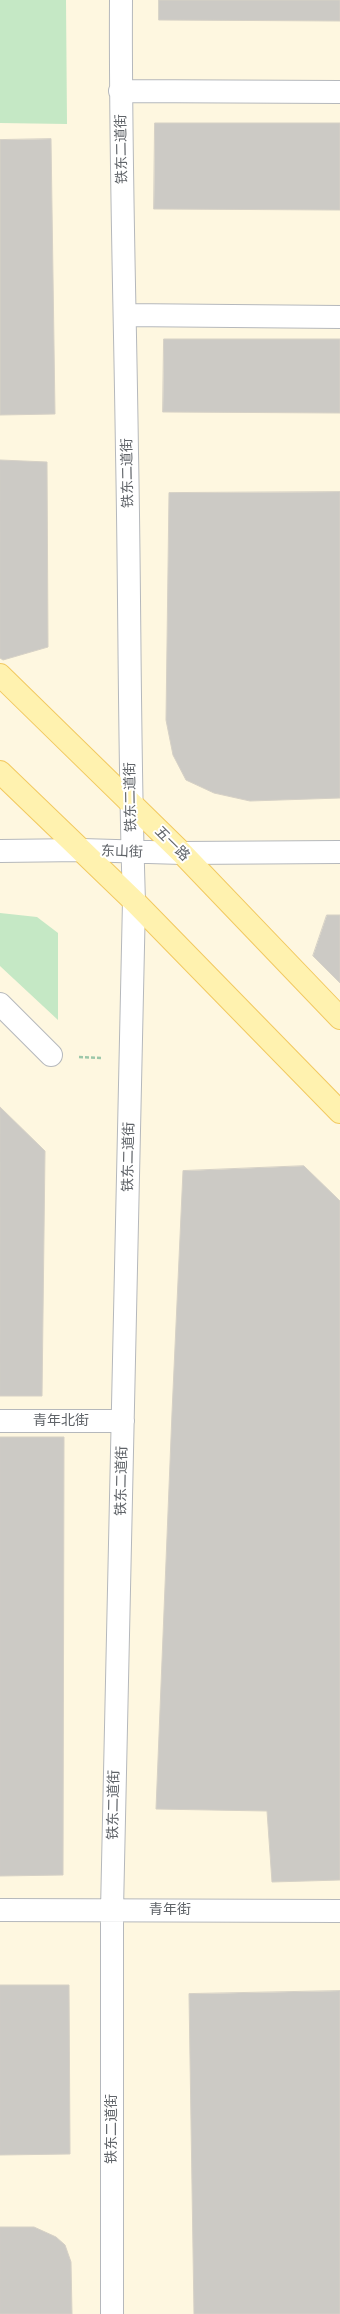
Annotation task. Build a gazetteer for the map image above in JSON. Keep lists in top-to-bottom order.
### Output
{
  "streets": {
    "main road": ["五一路"],
    "street": [
      "铁东二道街",
      "东山街",
      "青年北街",
      "青年街"
    ]
  },
  "crossings": [
    ["铁东二道街", "五一路"],
    ["铁东二道街", "东山街"],
    ["铁东二道街", "青年北街"],
    ["铁东二道街", "青年街"],
    ["五一路", "东山街"]
  ]
}
